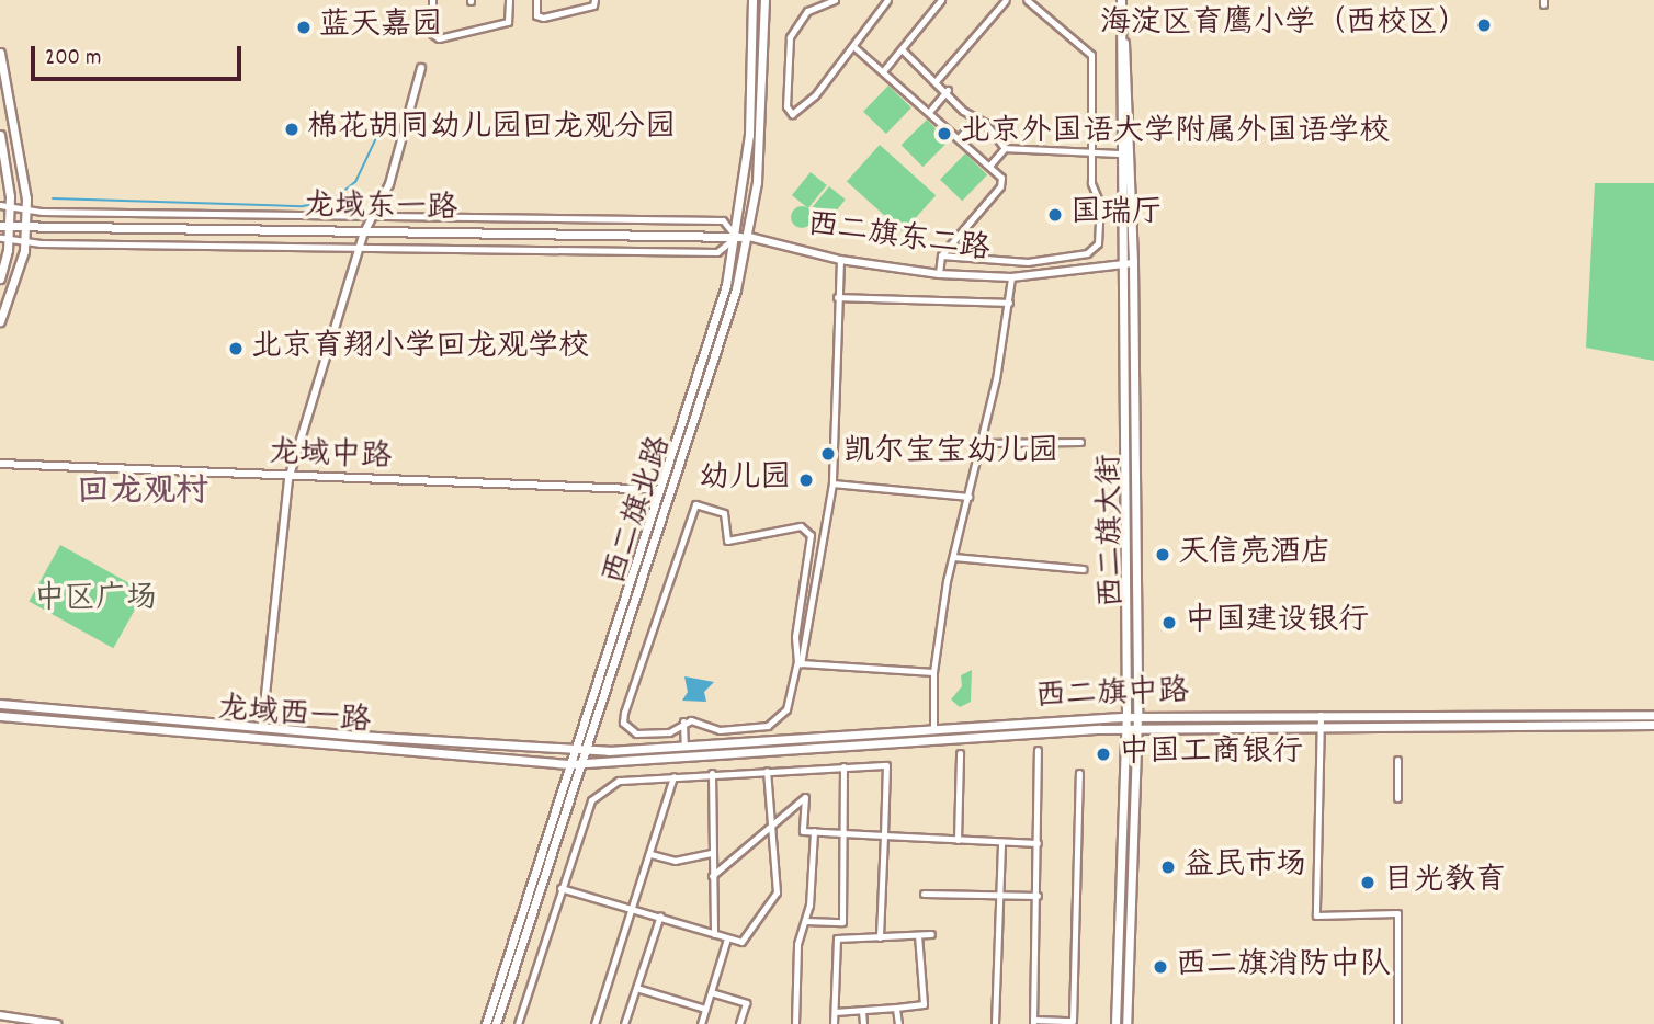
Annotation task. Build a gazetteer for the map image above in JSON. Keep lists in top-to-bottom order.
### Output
{
  "streets": {
    "main road": [
      "龙域东一路",
      "西二旗北路",
      "西二旗大街",
      "西二旗中路",
      "龙域西一路"
    ],
    "street": ["西二旗东二路", "龙域中路"]
  },
  "crossings": [
    ["龙域东一路", "西二旗东二路"],
    ["龙域东一路", "西二旗北路"],
    ["西二旗东二路", "西二旗北路"],
    ["西二旗东二路", "西二旗大街"],
    ["龙域中路", "西二旗北路"],
    ["西二旗北路", "西二旗中路"],
    ["西二旗北路", "龙域西一路"],
    ["西二旗大街", "西二旗中路"],
    ["西二旗中路", "龙域西一路"]
  ],
  "districts": ["回龙观村"],
  "parks": ["中区广场"],
  "places": [
    "海淀区育鹰小学（西校区）",
    "蓝天嘉园",
    "棉花胡同幼儿园回龙观分园",
    "北京外国语大学附属外国语学校",
    "国瑞厅",
    "北京育翔小学回龙观学校",
    "凯尔宝宝幼儿园",
    "幼儿园",
    "天信亮酒店",
    "中国建设银行",
    "中国工商银行",
    "益民市场",
    "目光教育",
    "西二旗消防中队"
  ],
  "scale_bar": "200 m"
}
